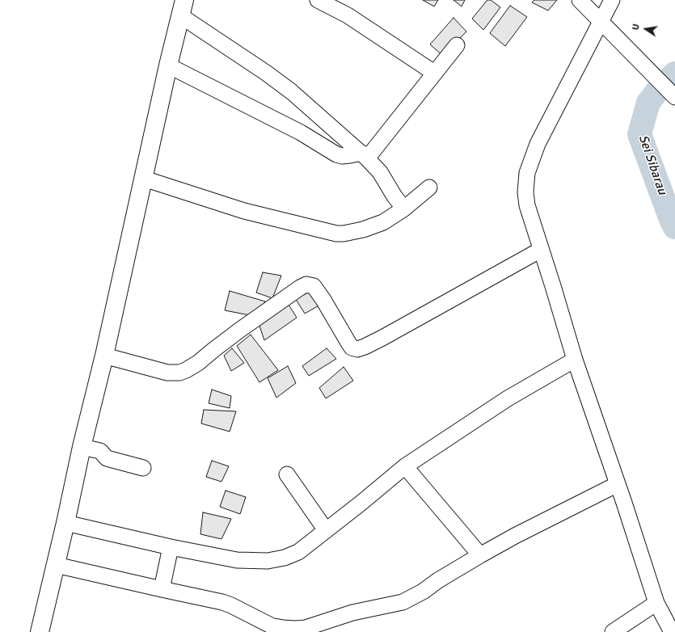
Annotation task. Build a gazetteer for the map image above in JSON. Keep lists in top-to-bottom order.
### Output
{
  "water": ["Sei Sibarau"],
  "north": "left"
}
